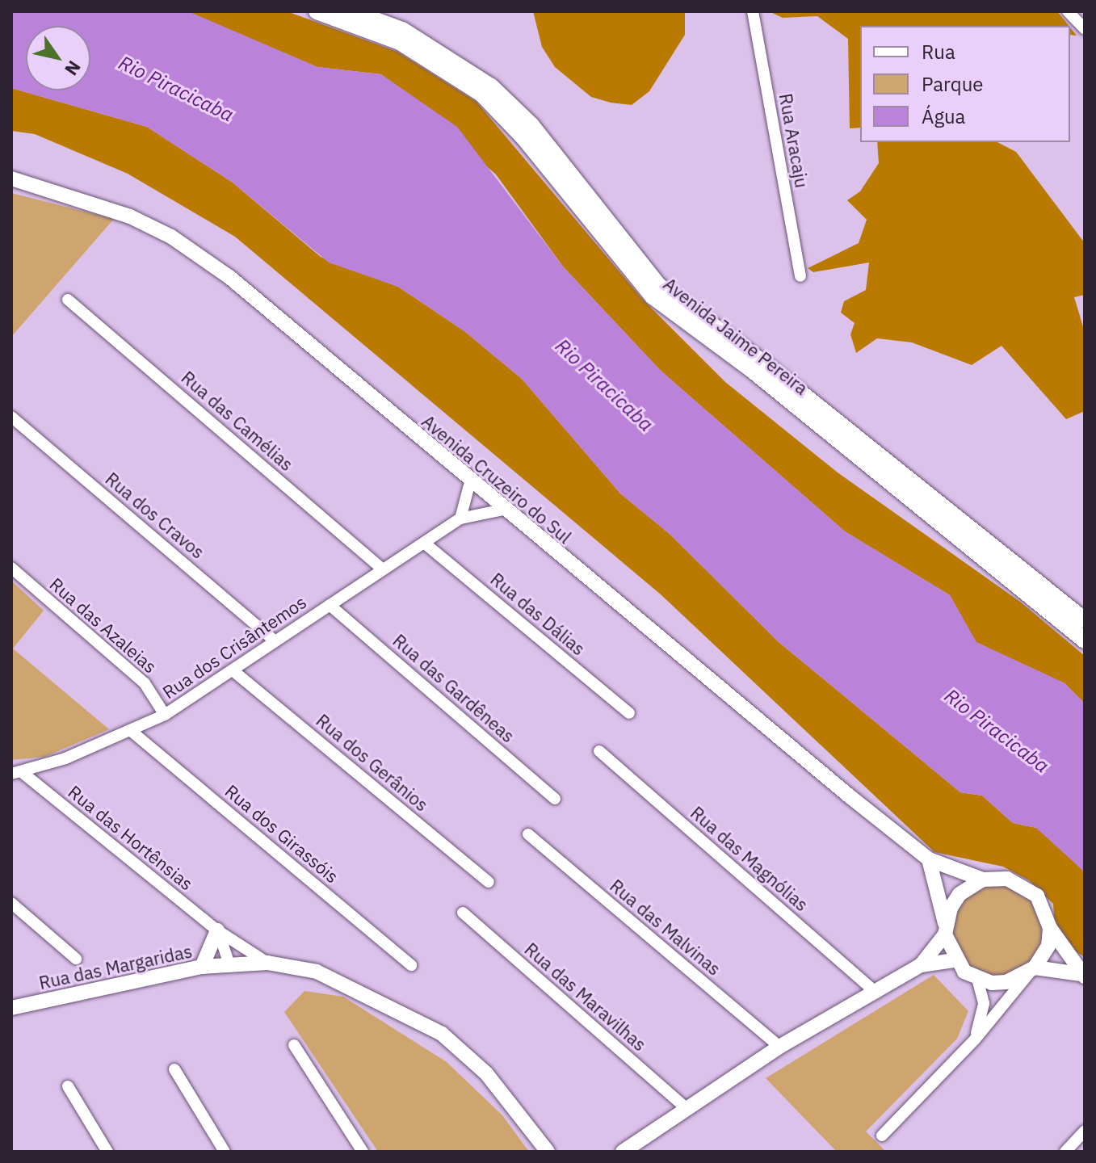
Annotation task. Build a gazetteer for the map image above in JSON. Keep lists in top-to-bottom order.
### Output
{
  "streets": {
    "main road": ["Avenida Jaime Pereira"],
    "street": [
      "Rua Aracaju",
      "Rua das Camélias",
      "Avenida Cruzeiro do Sul",
      "Rua dos Cravos",
      "Rua das Dálias",
      "Rua das Azaleias",
      "Rua dos Crisântemos",
      "Rua das Gardêneas",
      "Rua dos Gerânios",
      "Rua dos Girassóis",
      "Rua das Hortênsias",
      "Rua das Magnólias",
      "Rua das Malvinas",
      "Rua das Margaridas",
      "Rua das Maravilhas"
    ]
  },
  "crossings": [
    ["Rua das Camélias", "Rua dos Crisântemos"],
    ["Avenida Cruzeiro do Sul", "Rua dos Crisântemos"],
    ["Rua dos Cravos", "Rua dos Crisântemos"],
    ["Rua das Dálias", "Rua dos Crisântemos"],
    ["Rua das Azaleias", "Rua dos Crisântemos"],
    ["Rua dos Crisântemos", "Rua das Gardêneas"],
    ["Rua dos Crisântemos", "Rua dos Gerânios"],
    ["Rua dos Crisântemos", "Rua dos Girassóis"],
    ["Rua dos Crisântemos", "Rua das Hortênsias"],
    ["Rua das Hortênsias", "Rua das Margaridas"]
  ],
  "water": ["Rio Piracicaba"],
  "legend": ["Rua", "Parque", "Água"],
  "north": "bottom right"
}
